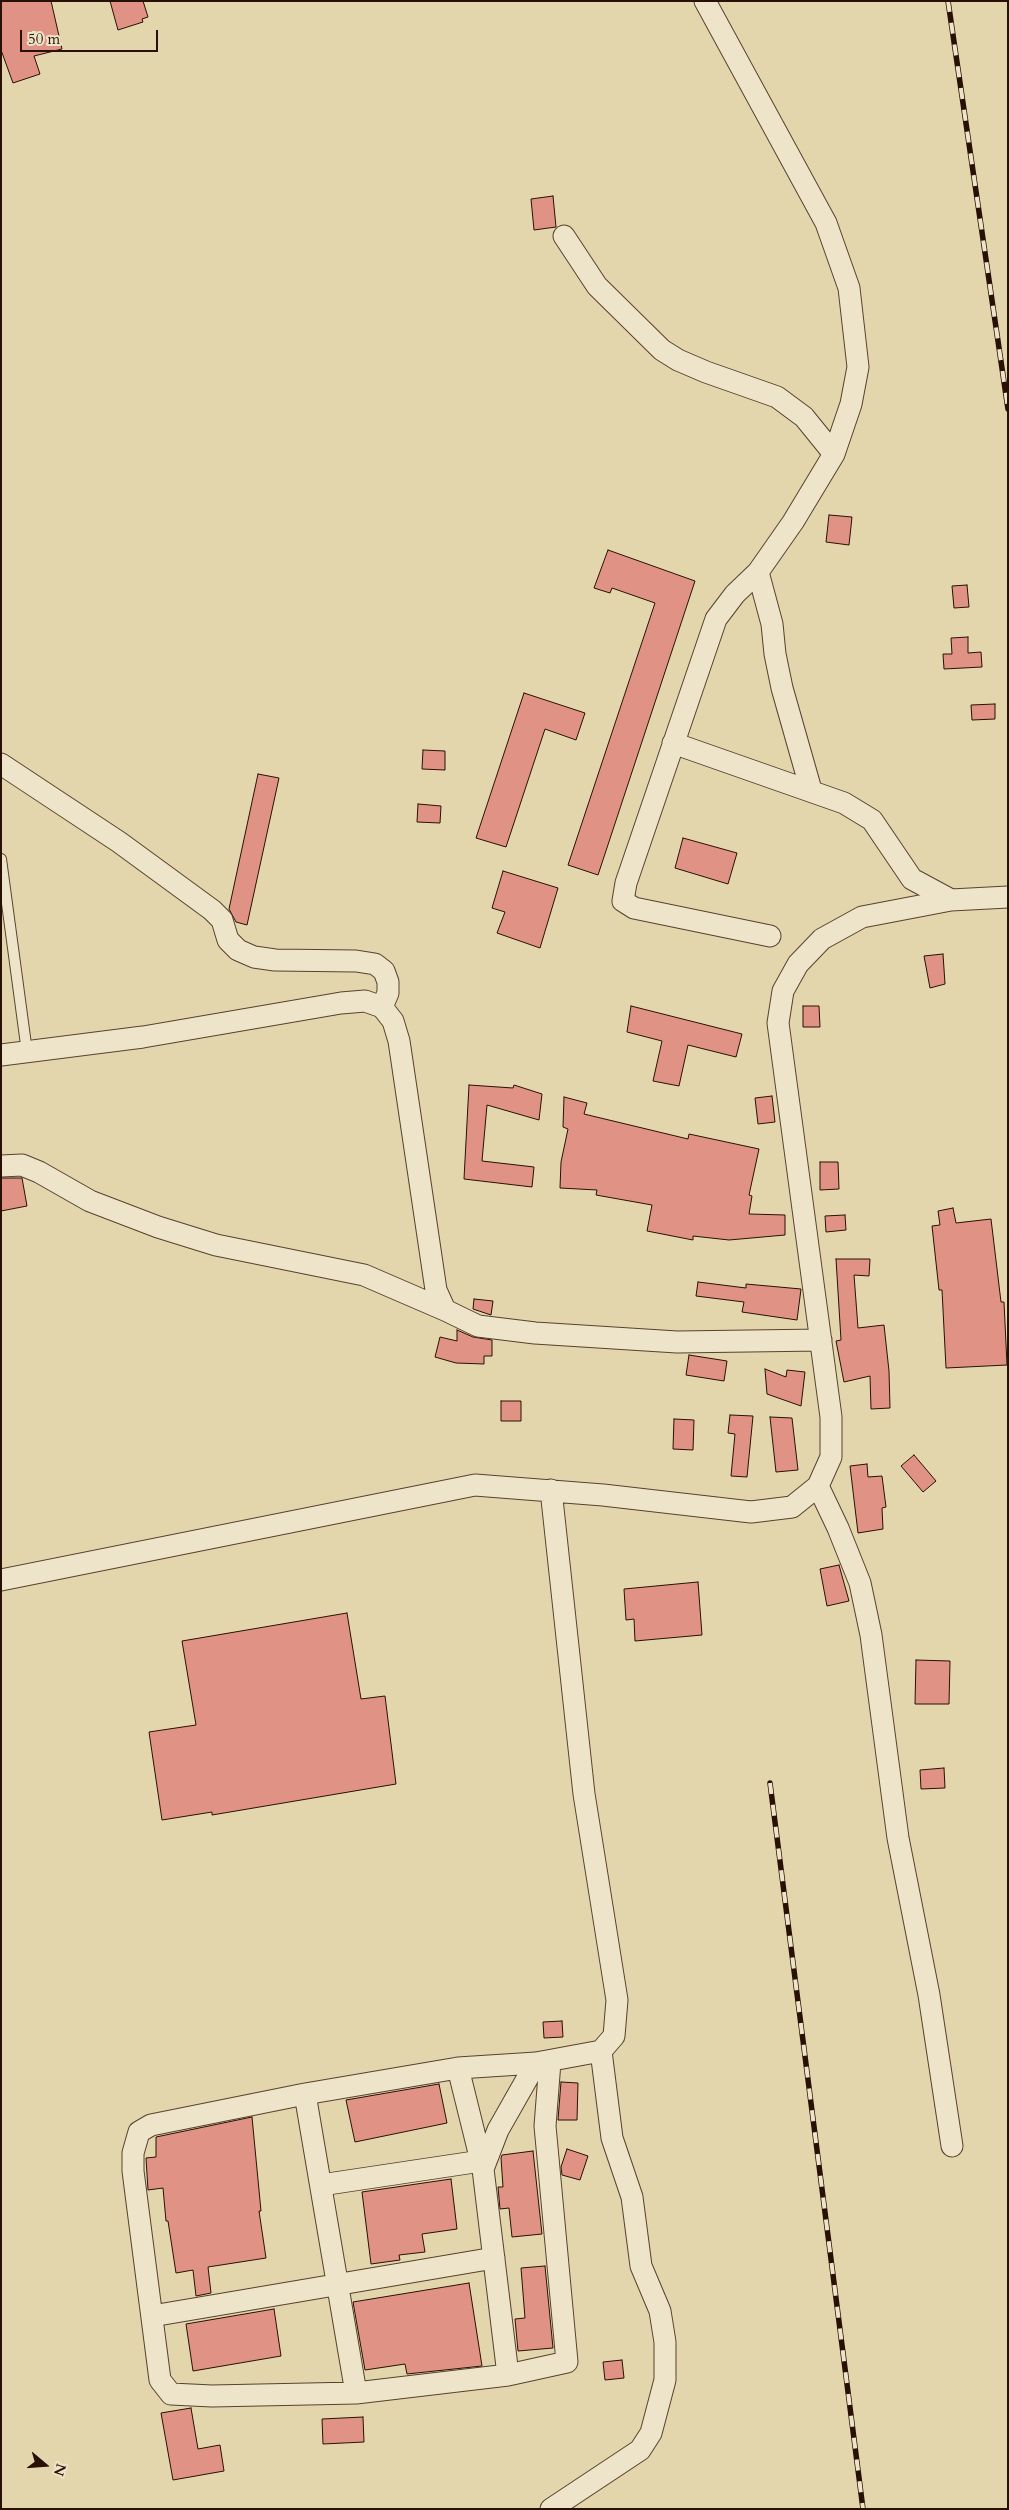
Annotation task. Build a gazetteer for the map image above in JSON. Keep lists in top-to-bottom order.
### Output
{
  "scale_bar": "50 m",
  "north": "right"
}
